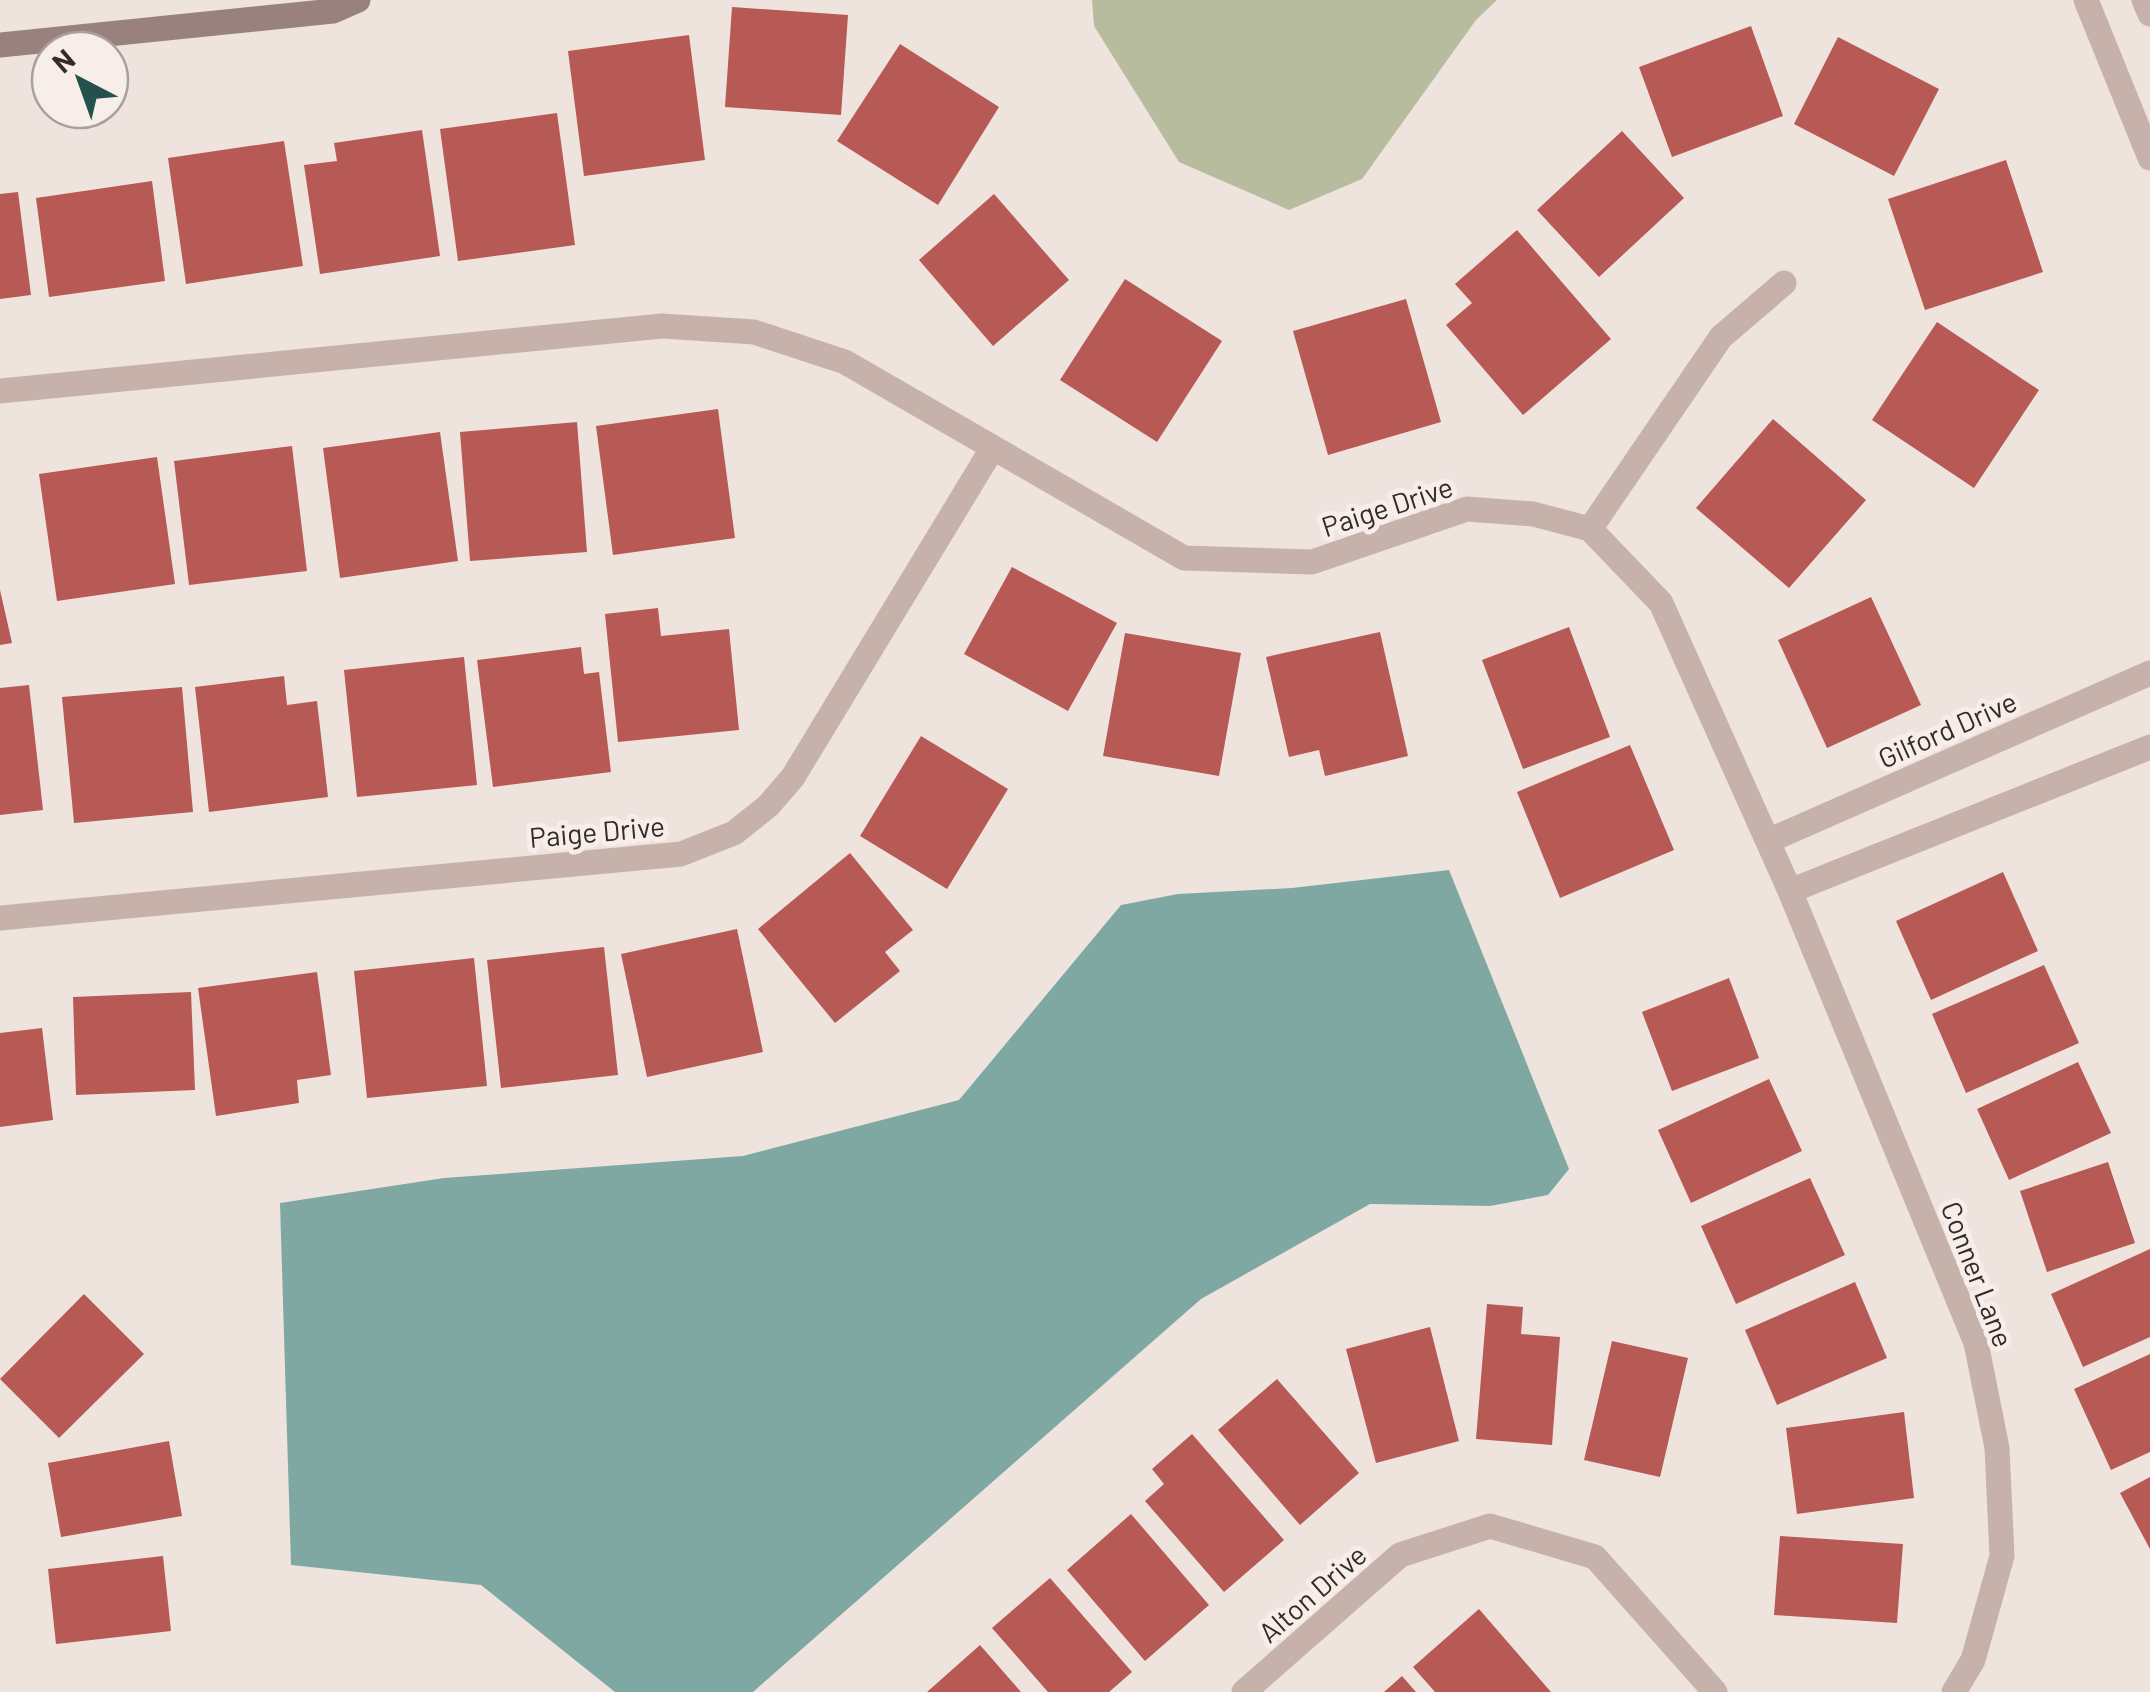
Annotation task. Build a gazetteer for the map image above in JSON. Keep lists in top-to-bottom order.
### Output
{
  "streets": {
    "street": [
      "Paige Drive",
      "Gilford Drive",
      "Conner Lane",
      "Alton Drive"
    ]
  },
  "north": "top left"
}
